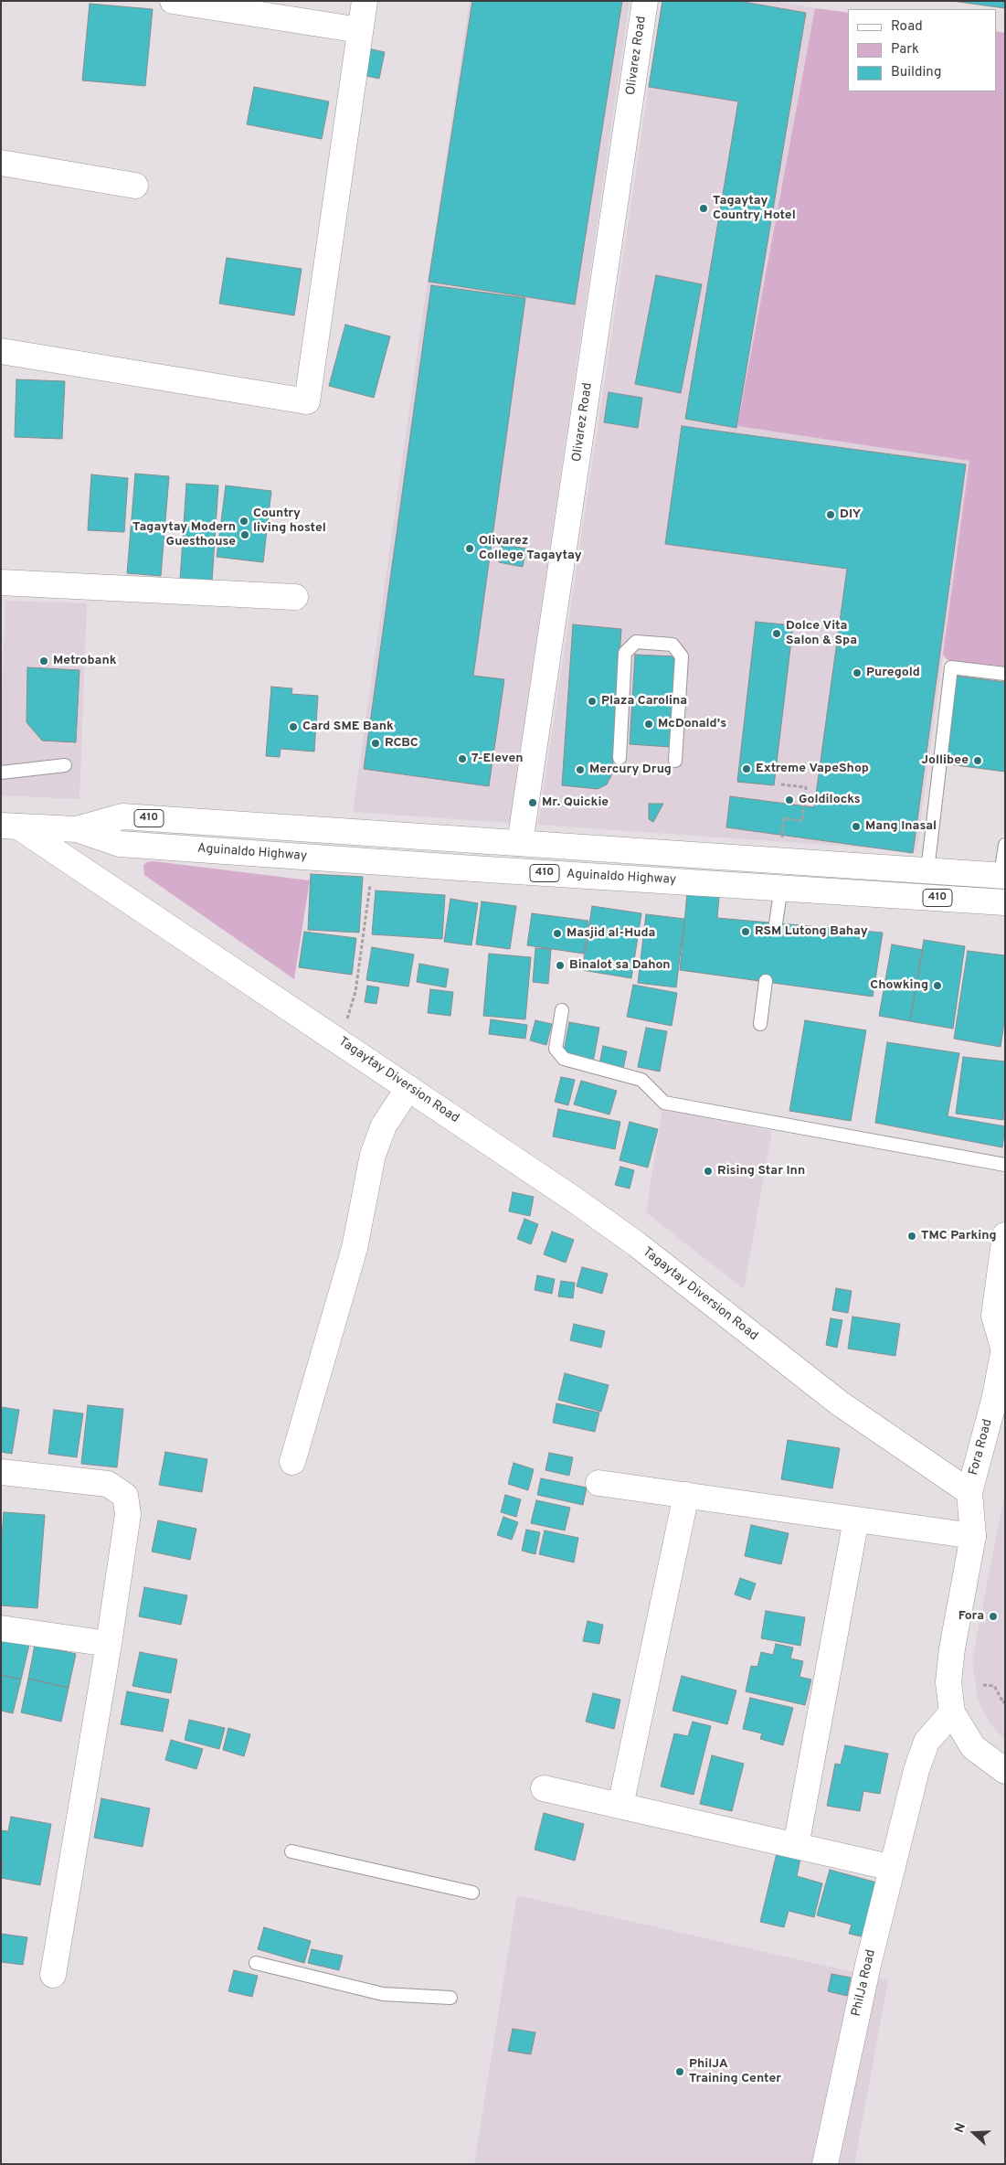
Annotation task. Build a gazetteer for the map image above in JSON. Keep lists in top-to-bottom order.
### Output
{
  "streets": {
    "street": [
      "Olivarez Road",
      "410",
      "Aguinaldo Highway",
      "Tagaytay Diversion Road",
      "Fora Road",
      "PhilJa Road"
    ]
  },
  "crossings": [
    ["Olivarez Road", "Aguinaldo Highway"],
    ["Aguinaldo Highway", "Tagaytay Diversion Road"],
    ["Tagaytay Diversion Road", "Fora Road"]
  ],
  "places": [
    "Tagaytay Country Hotel",
    "DIY",
    "Country living hostel",
    "Tagaytay Modern Guesthouse",
    "Olivarez College Tagaytay",
    "Dolce Vita Salon & Spa",
    "Metrobank",
    "Puregold",
    "Plaza Carolina",
    "McDonald's",
    "Card SME Bank",
    "RCBC",
    "7-Eleven",
    "Jollibee",
    "Extreme VapeShop",
    "Mercury Drug",
    "Goldilocks",
    "Mr. Quickie",
    "Mang Inasal",
    "RSM Lutong Bahay",
    "Masjid al-Huda",
    "Binalot sa Dahon",
    "Chowking",
    "Rising Star Inn",
    "TMC Parking",
    "Fora",
    "PhilJA Training Center"
  ],
  "legend": ["Road", "Park", "Building"],
  "north": "left"
}
